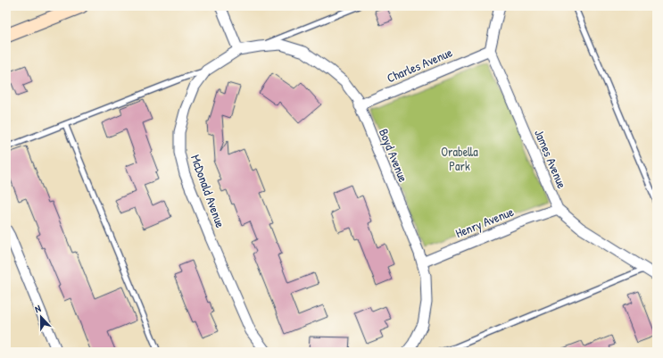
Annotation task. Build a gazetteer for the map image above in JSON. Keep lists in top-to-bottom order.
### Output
{
  "streets": {
    "street": [
      "Charles Avenue",
      "Boyd Avenue",
      "James Avenue",
      "McDonald Avenue",
      "Henry Avenue"
    ]
  },
  "crossings": [
    ["Charles Avenue", "Boyd Avenue"],
    ["Charles Avenue", "James Avenue"],
    ["Boyd Avenue", "McDonald Avenue"],
    ["Boyd Avenue", "Henry Avenue"],
    ["James Avenue", "Henry Avenue"]
  ],
  "parks": ["Orabella Park"],
  "north": "top"
}
